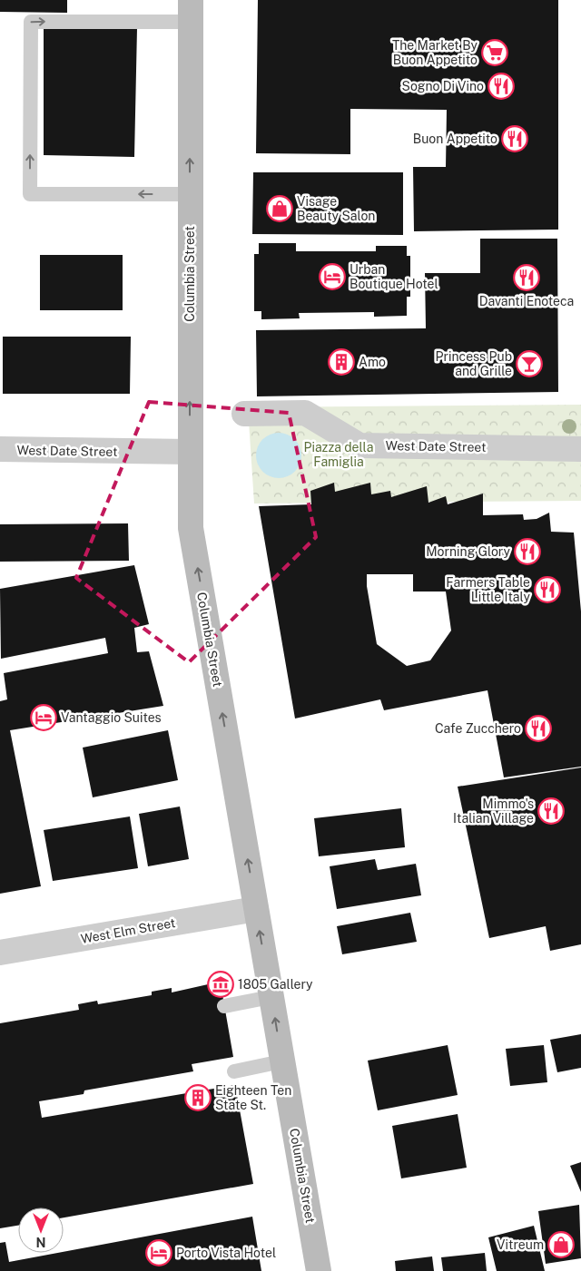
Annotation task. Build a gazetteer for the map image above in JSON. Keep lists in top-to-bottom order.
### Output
{
  "streets": {
    "main road": ["Columbia Street"],
    "street": ["West Date Street", "West Elm Street"]
  },
  "crossings": [
    ["Columbia Street", "West Date Street"],
    ["Columbia Street", "West Elm Street"]
  ],
  "one_way": ["Columbia Street"],
  "parks": ["Piazza della Famiglia"],
  "places": {
    "supermarket": ["The Market By Buon Appetito"],
    "restaurant": [
      "Sogno Di Vino",
      "Buon Appetito",
      "Davanti Enoteca",
      "Morning Glory",
      "Farmers Table Little Italy",
      "Cafe Zucchero",
      "Mimmo's Italian Village"
    ],
    "shop": ["Visage Beauty Salon", "Vitreum"],
    "hotel": ["Urban Boutique Hotel", "Vantaggio Suites", "Porto Vista Hotel"],
    "building": ["Amo", "Eighteen Ten State St."],
    "bar": ["Princess Pub and Grille"],
    "museum": ["1805 Gallery"]
  },
  "north": "bottom"
}
